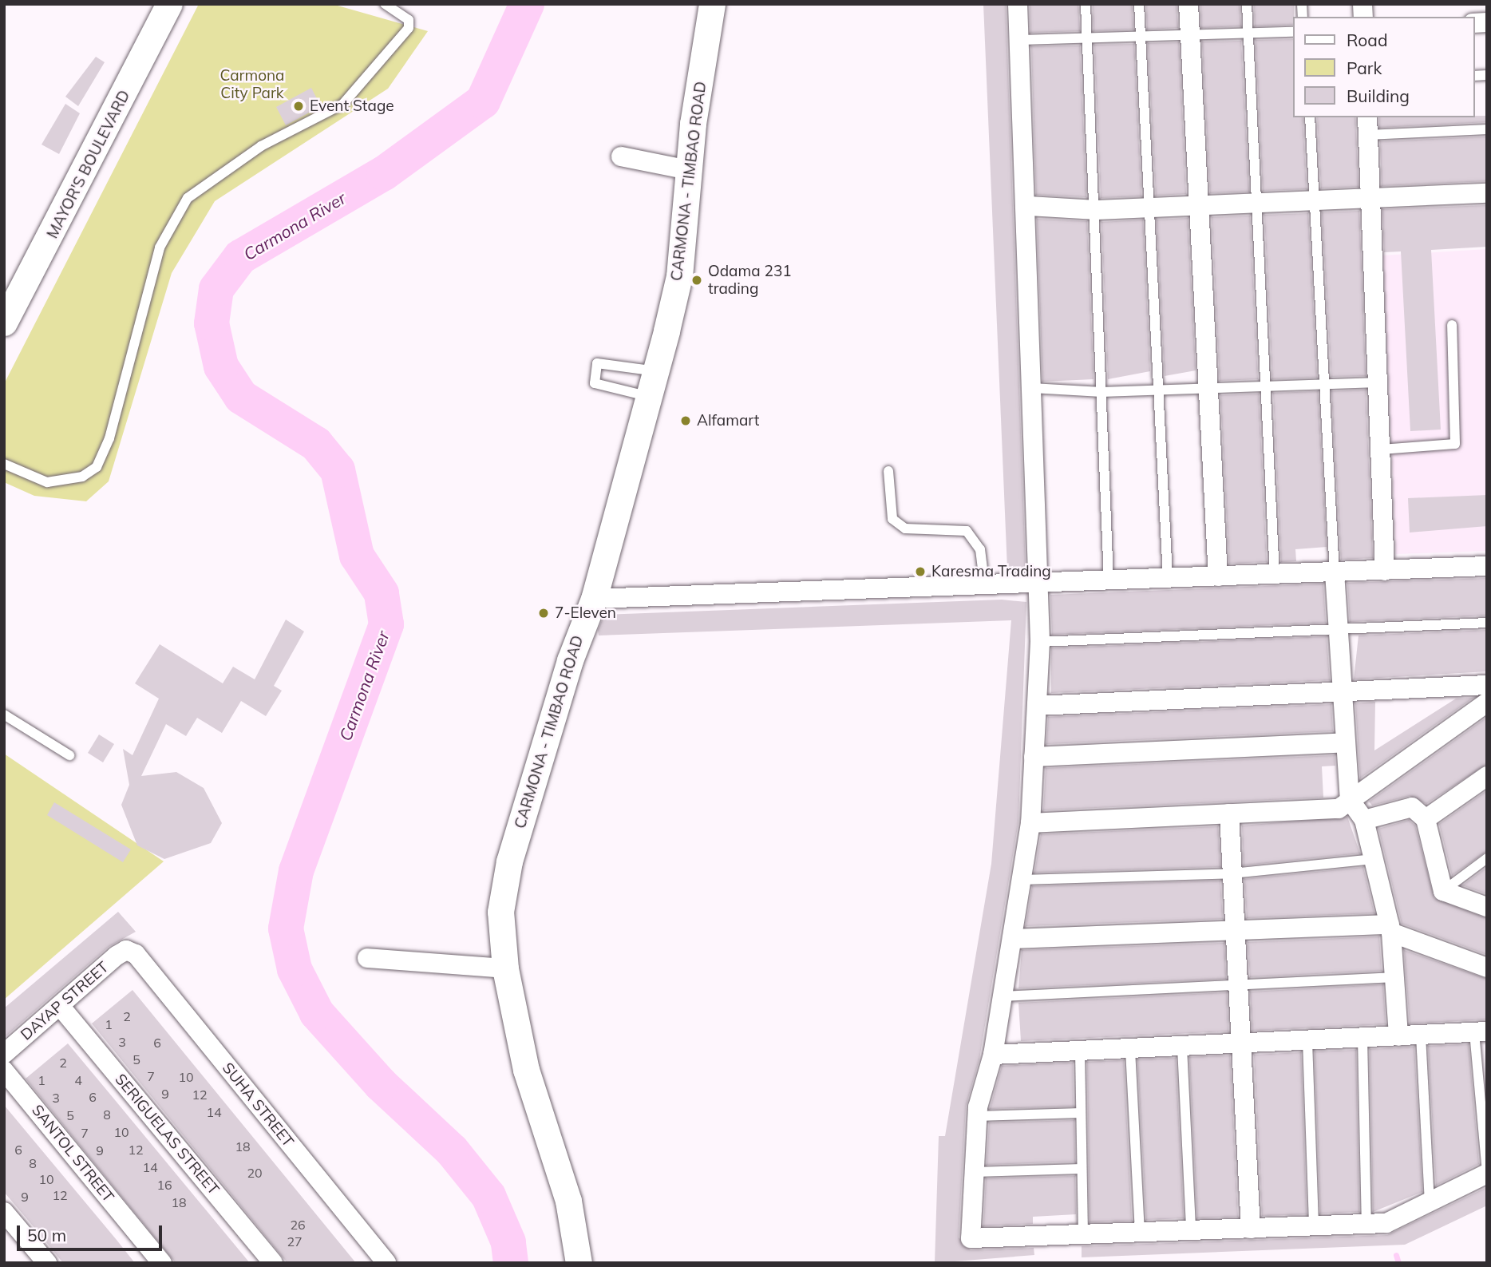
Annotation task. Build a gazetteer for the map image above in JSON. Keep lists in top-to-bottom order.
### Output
{
  "streets": {
    "main road": ["MAYOR'S BOULEVARD", "CARMONA - TIMBAO ROAD"],
    "street": [
      "DAYAP STREET",
      "SUHA STREET",
      "SERIGUELAS STREET",
      "SANTOL STREET"
    ]
  },
  "crossings": [
    ["DAYAP STREET", "SUHA STREET"],
    ["DAYAP STREET", "SERIGUELAS STREET"]
  ],
  "water": ["Carmona River"],
  "parks": ["Carmona City Park"],
  "places": [
    "Event Stage",
    "Odama 231 trading",
    "Alfamart",
    "Karesma Trading",
    "7-Eleven"
  ],
  "house_numbers": [
    "2",
    "1",
    "3",
    "6",
    "5",
    "2",
    "7",
    "10",
    "1",
    "4",
    "9",
    "12",
    "6",
    "3",
    "14",
    "8",
    "5",
    "10",
    "7",
    "18",
    "6",
    "12",
    "9",
    "8",
    "14",
    "20",
    "10",
    "16",
    "12",
    "9",
    "18",
    "26",
    "27"
  ],
  "legend": ["Road", "Park", "Building"],
  "scale_bar": "50 m"
}
